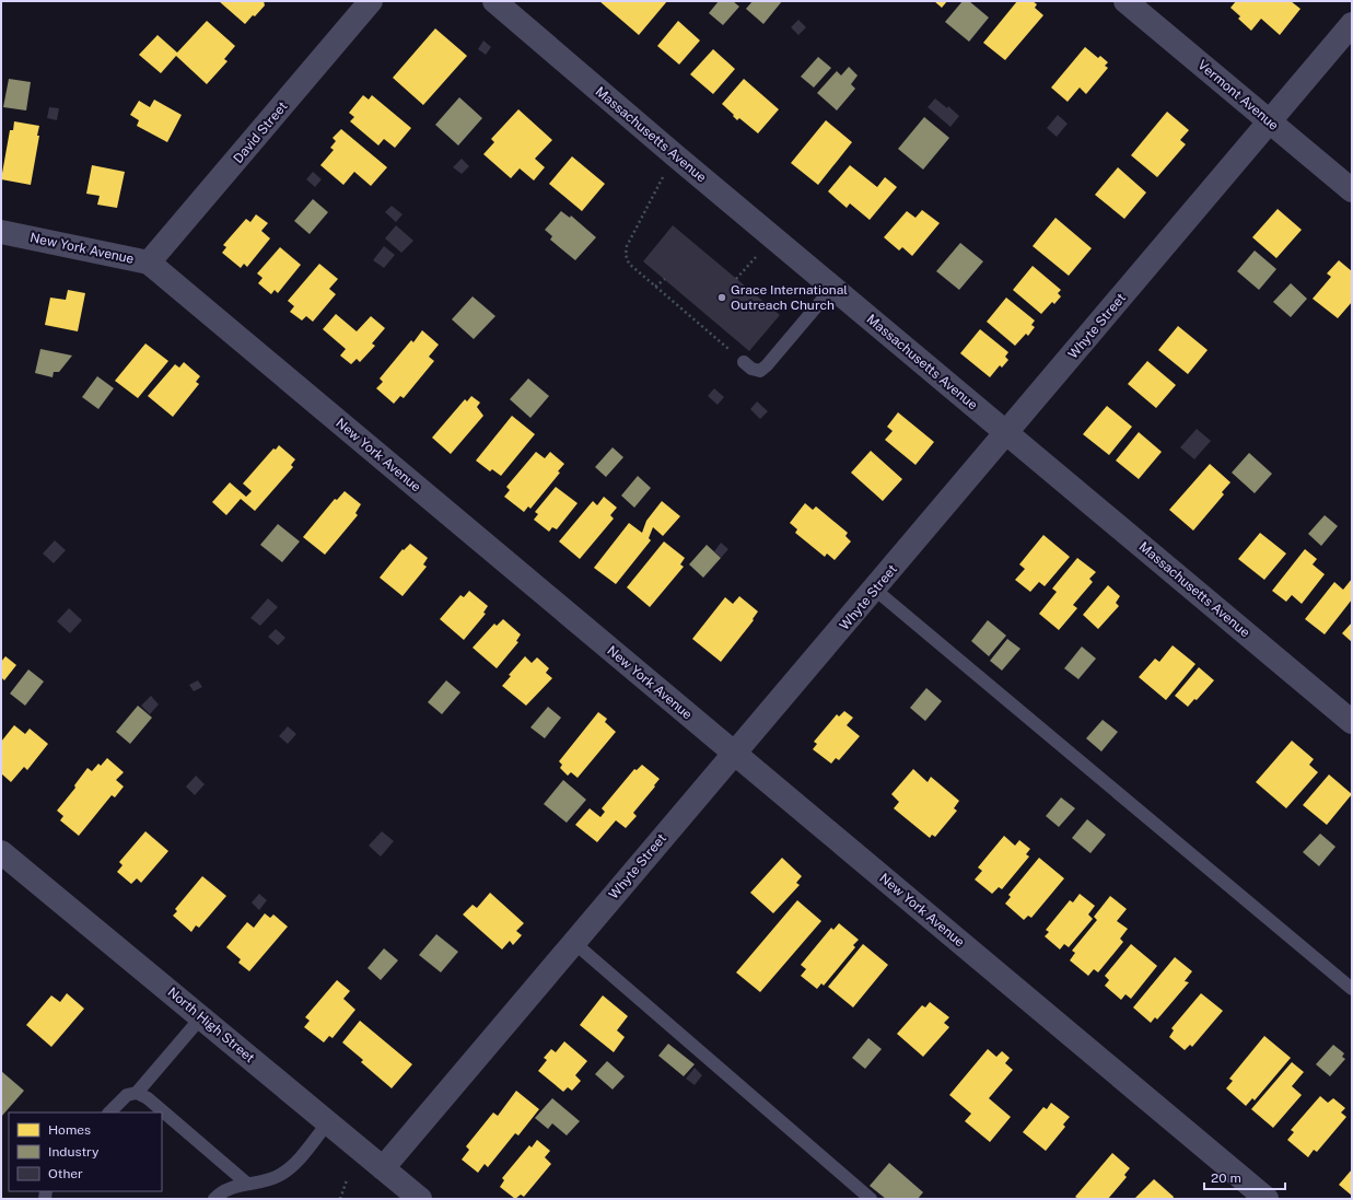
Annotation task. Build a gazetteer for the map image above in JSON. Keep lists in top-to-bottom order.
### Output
{
  "streets": {
    "street": [
      "Vermont Avenue",
      "David Street",
      "Massachusetts Avenue",
      "New York Avenue",
      "Whyte Street",
      "North High Street"
    ]
  },
  "crossings": [
    ["Vermont Avenue", "Whyte Street"],
    ["David Street", "New York Avenue"],
    ["Massachusetts Avenue", "Whyte Street"],
    ["New York Avenue", "Whyte Street"],
    ["Whyte Street", "North High Street"]
  ],
  "places": ["Grace International Outreach Church"],
  "legend": ["Homes", "Industry", "Other"],
  "scale_bar": "20 m"
}
